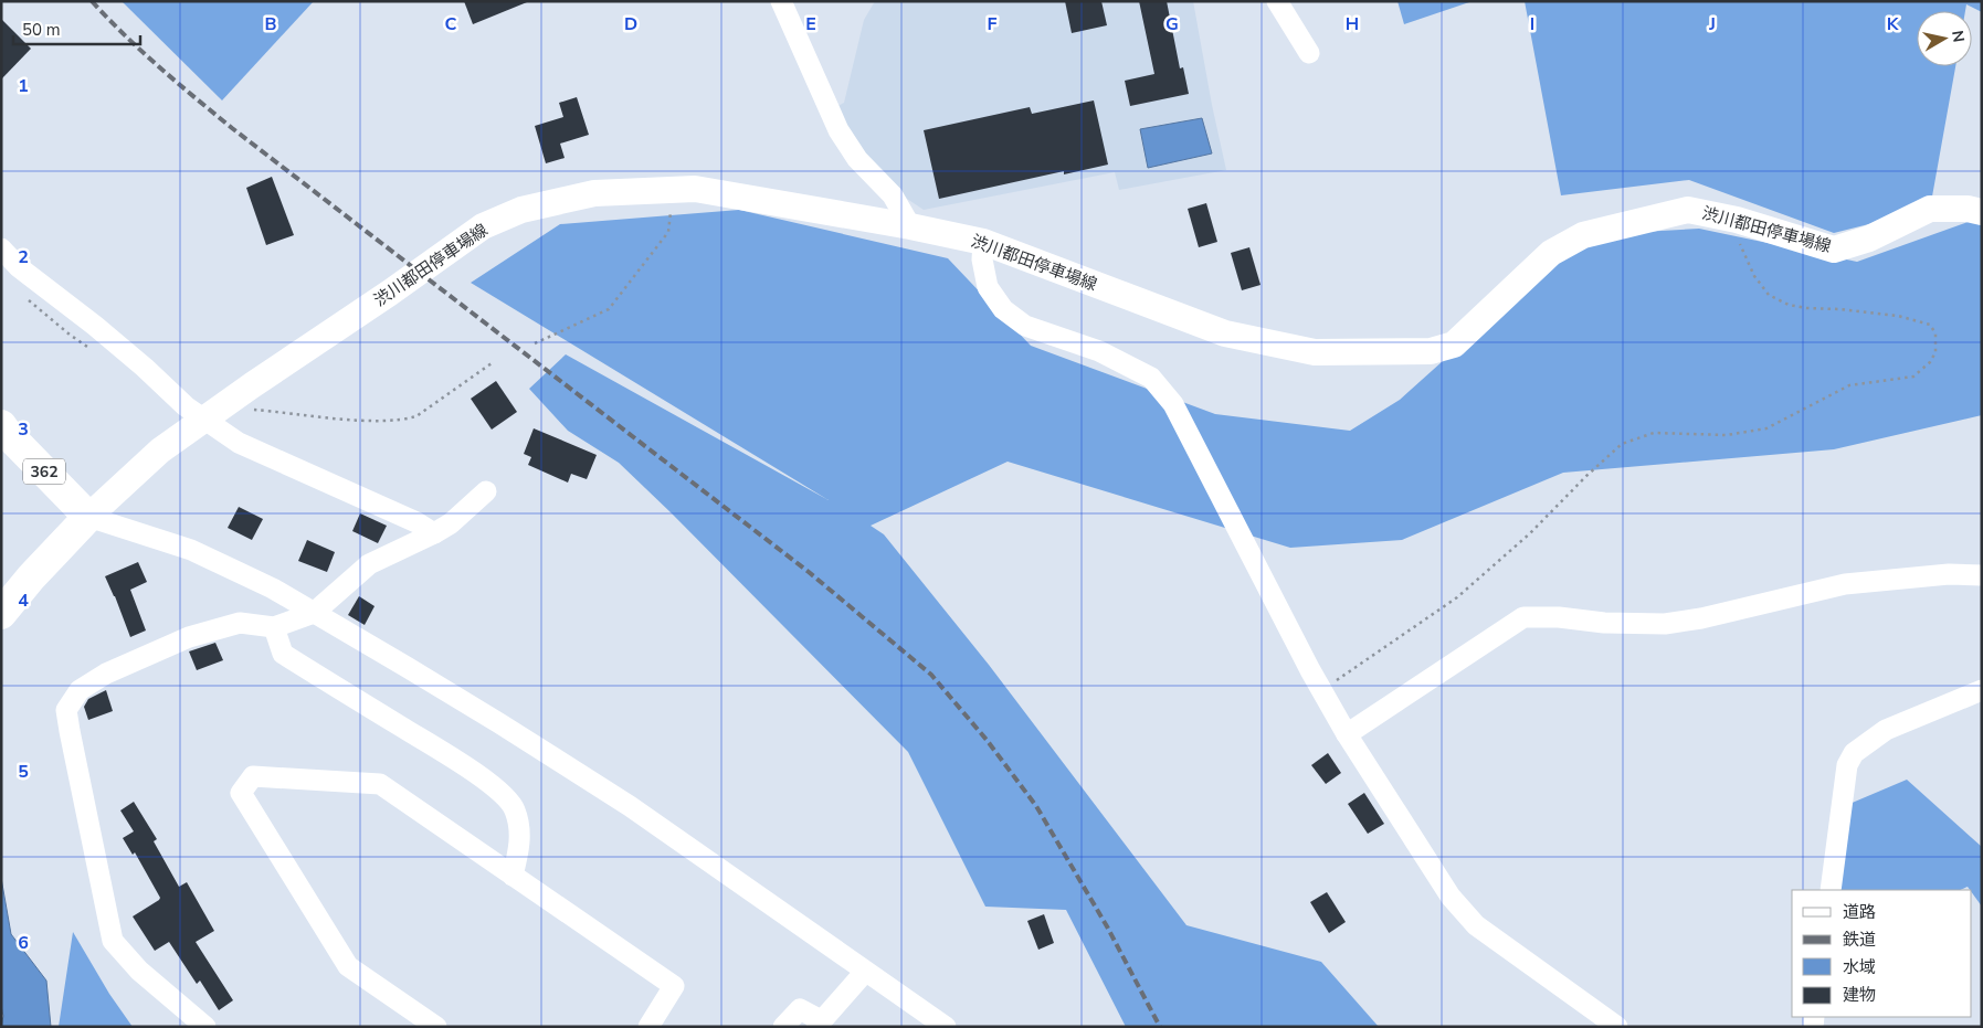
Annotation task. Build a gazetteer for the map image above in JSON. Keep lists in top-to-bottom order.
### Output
{
  "streets": {
    "highway": ["362"],
    "main road": ["渋川都田停車場線"]
  },
  "crossings": [
    ["渋川都田停車場線", "362"]
  ],
  "legend": [
    "道路",
    "鉄道",
    "水域",
    "建物"
  ],
  "scale_bar": "50 m",
  "north": "right",
  "grid": {
    "columns": [
      "B",
      "C",
      "D",
      "E",
      "F",
      "G",
      "H",
      "I",
      "J",
      "K"
    ],
    "rows": [
      "1",
      "2",
      "3",
      "4",
      "5",
      "6"
    ]
  }
}
